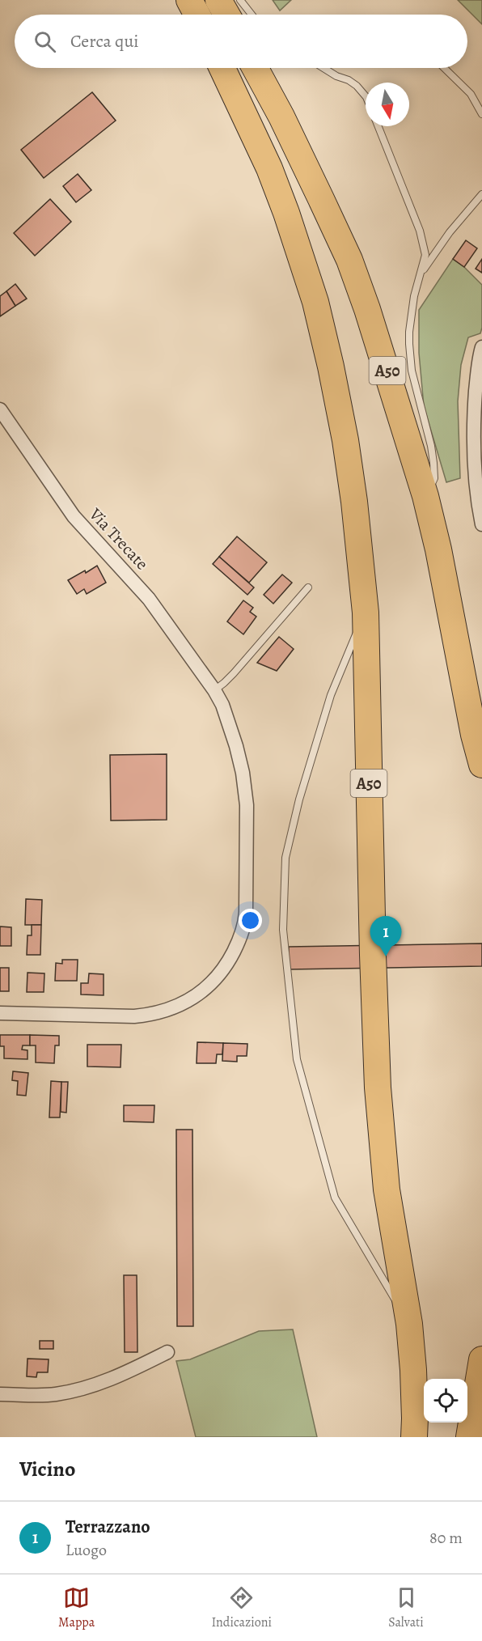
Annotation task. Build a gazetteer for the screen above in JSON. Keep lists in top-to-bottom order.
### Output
{
  "streets": {
    "highway": ["A50"],
    "street": ["Via Trecate"]
  },
  "north": "bottom",
  "page": {
    "search": "Cerca qui",
    "pins": "1",
    "heading": "Vicino",
    "list": [
      {
        "mark": "1",
        "name": "Terrazzano",
        "note": "Luogo",
        "value": "80 m"
      }
    ],
    "nav": ["Mappa", "Indicazioni", "Salvati"]
  }
}
